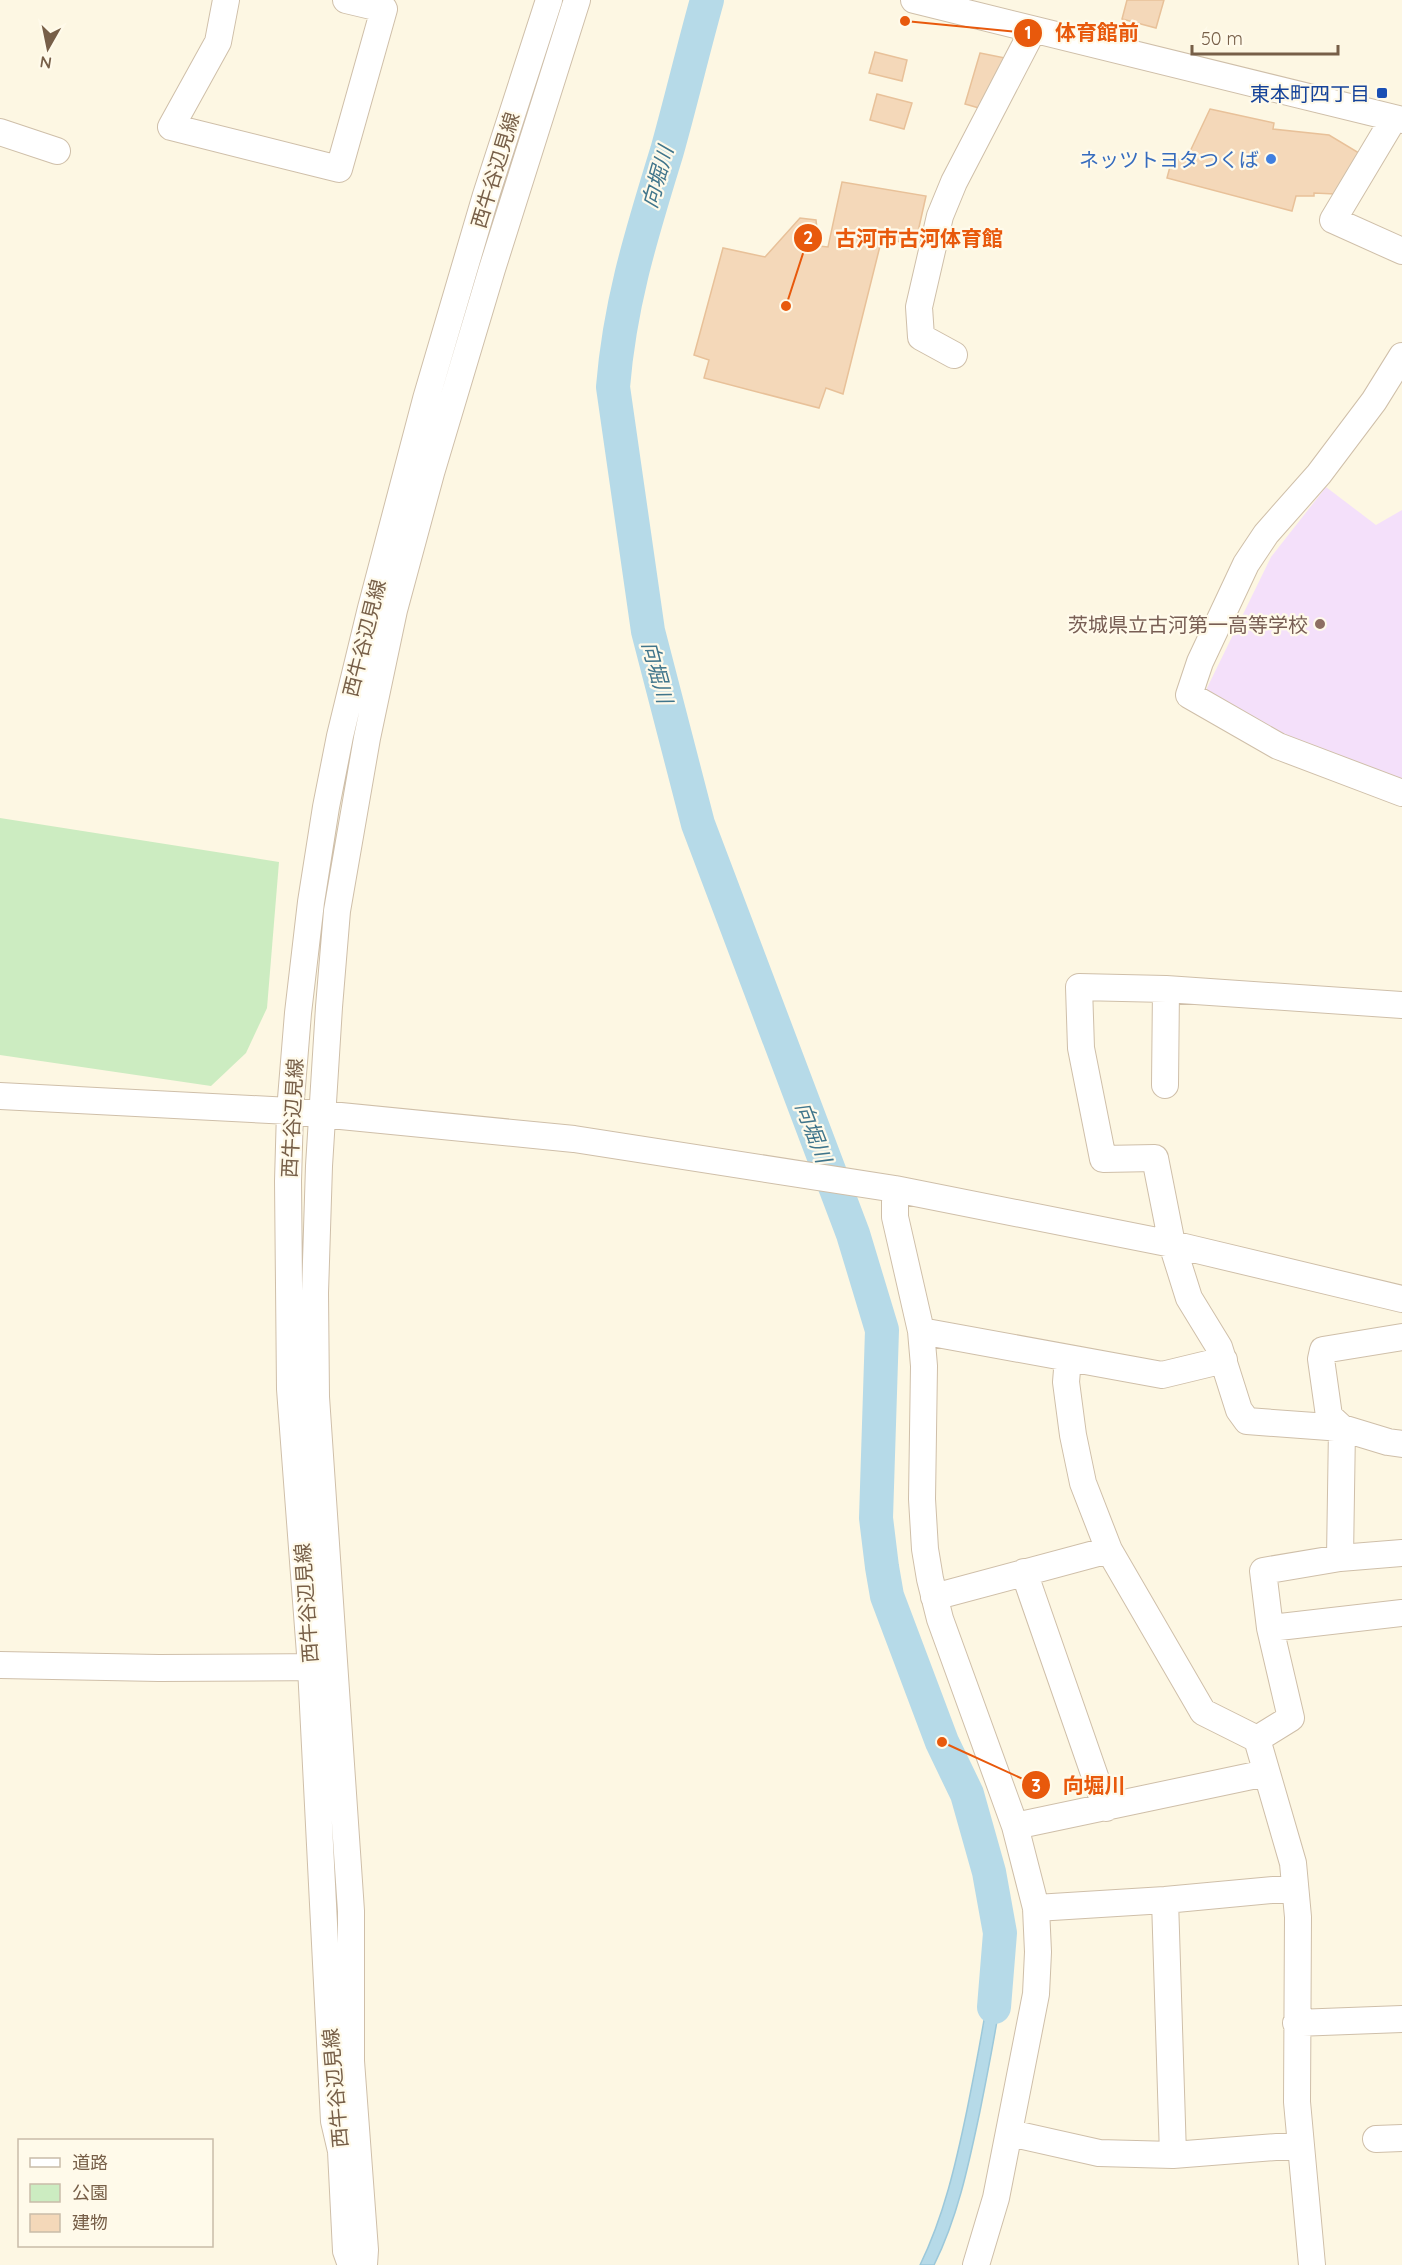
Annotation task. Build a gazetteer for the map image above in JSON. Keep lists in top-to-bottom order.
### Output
{
  "streets": {
    "street": ["西牛谷辺見線"]
  },
  "water": ["向堀川"],
  "places": {
    "other": [
      "体育館前",
      "ネッツトヨタつくば",
      "古河市古河体育館",
      "茨城県立古河第一高等学校",
      "向堀川"
    ],
    "transit": ["東本町四丁目"]
  },
  "legend": ["道路", "公園", "建物"],
  "scale_bar": "50 m",
  "north": "bottom"
}
